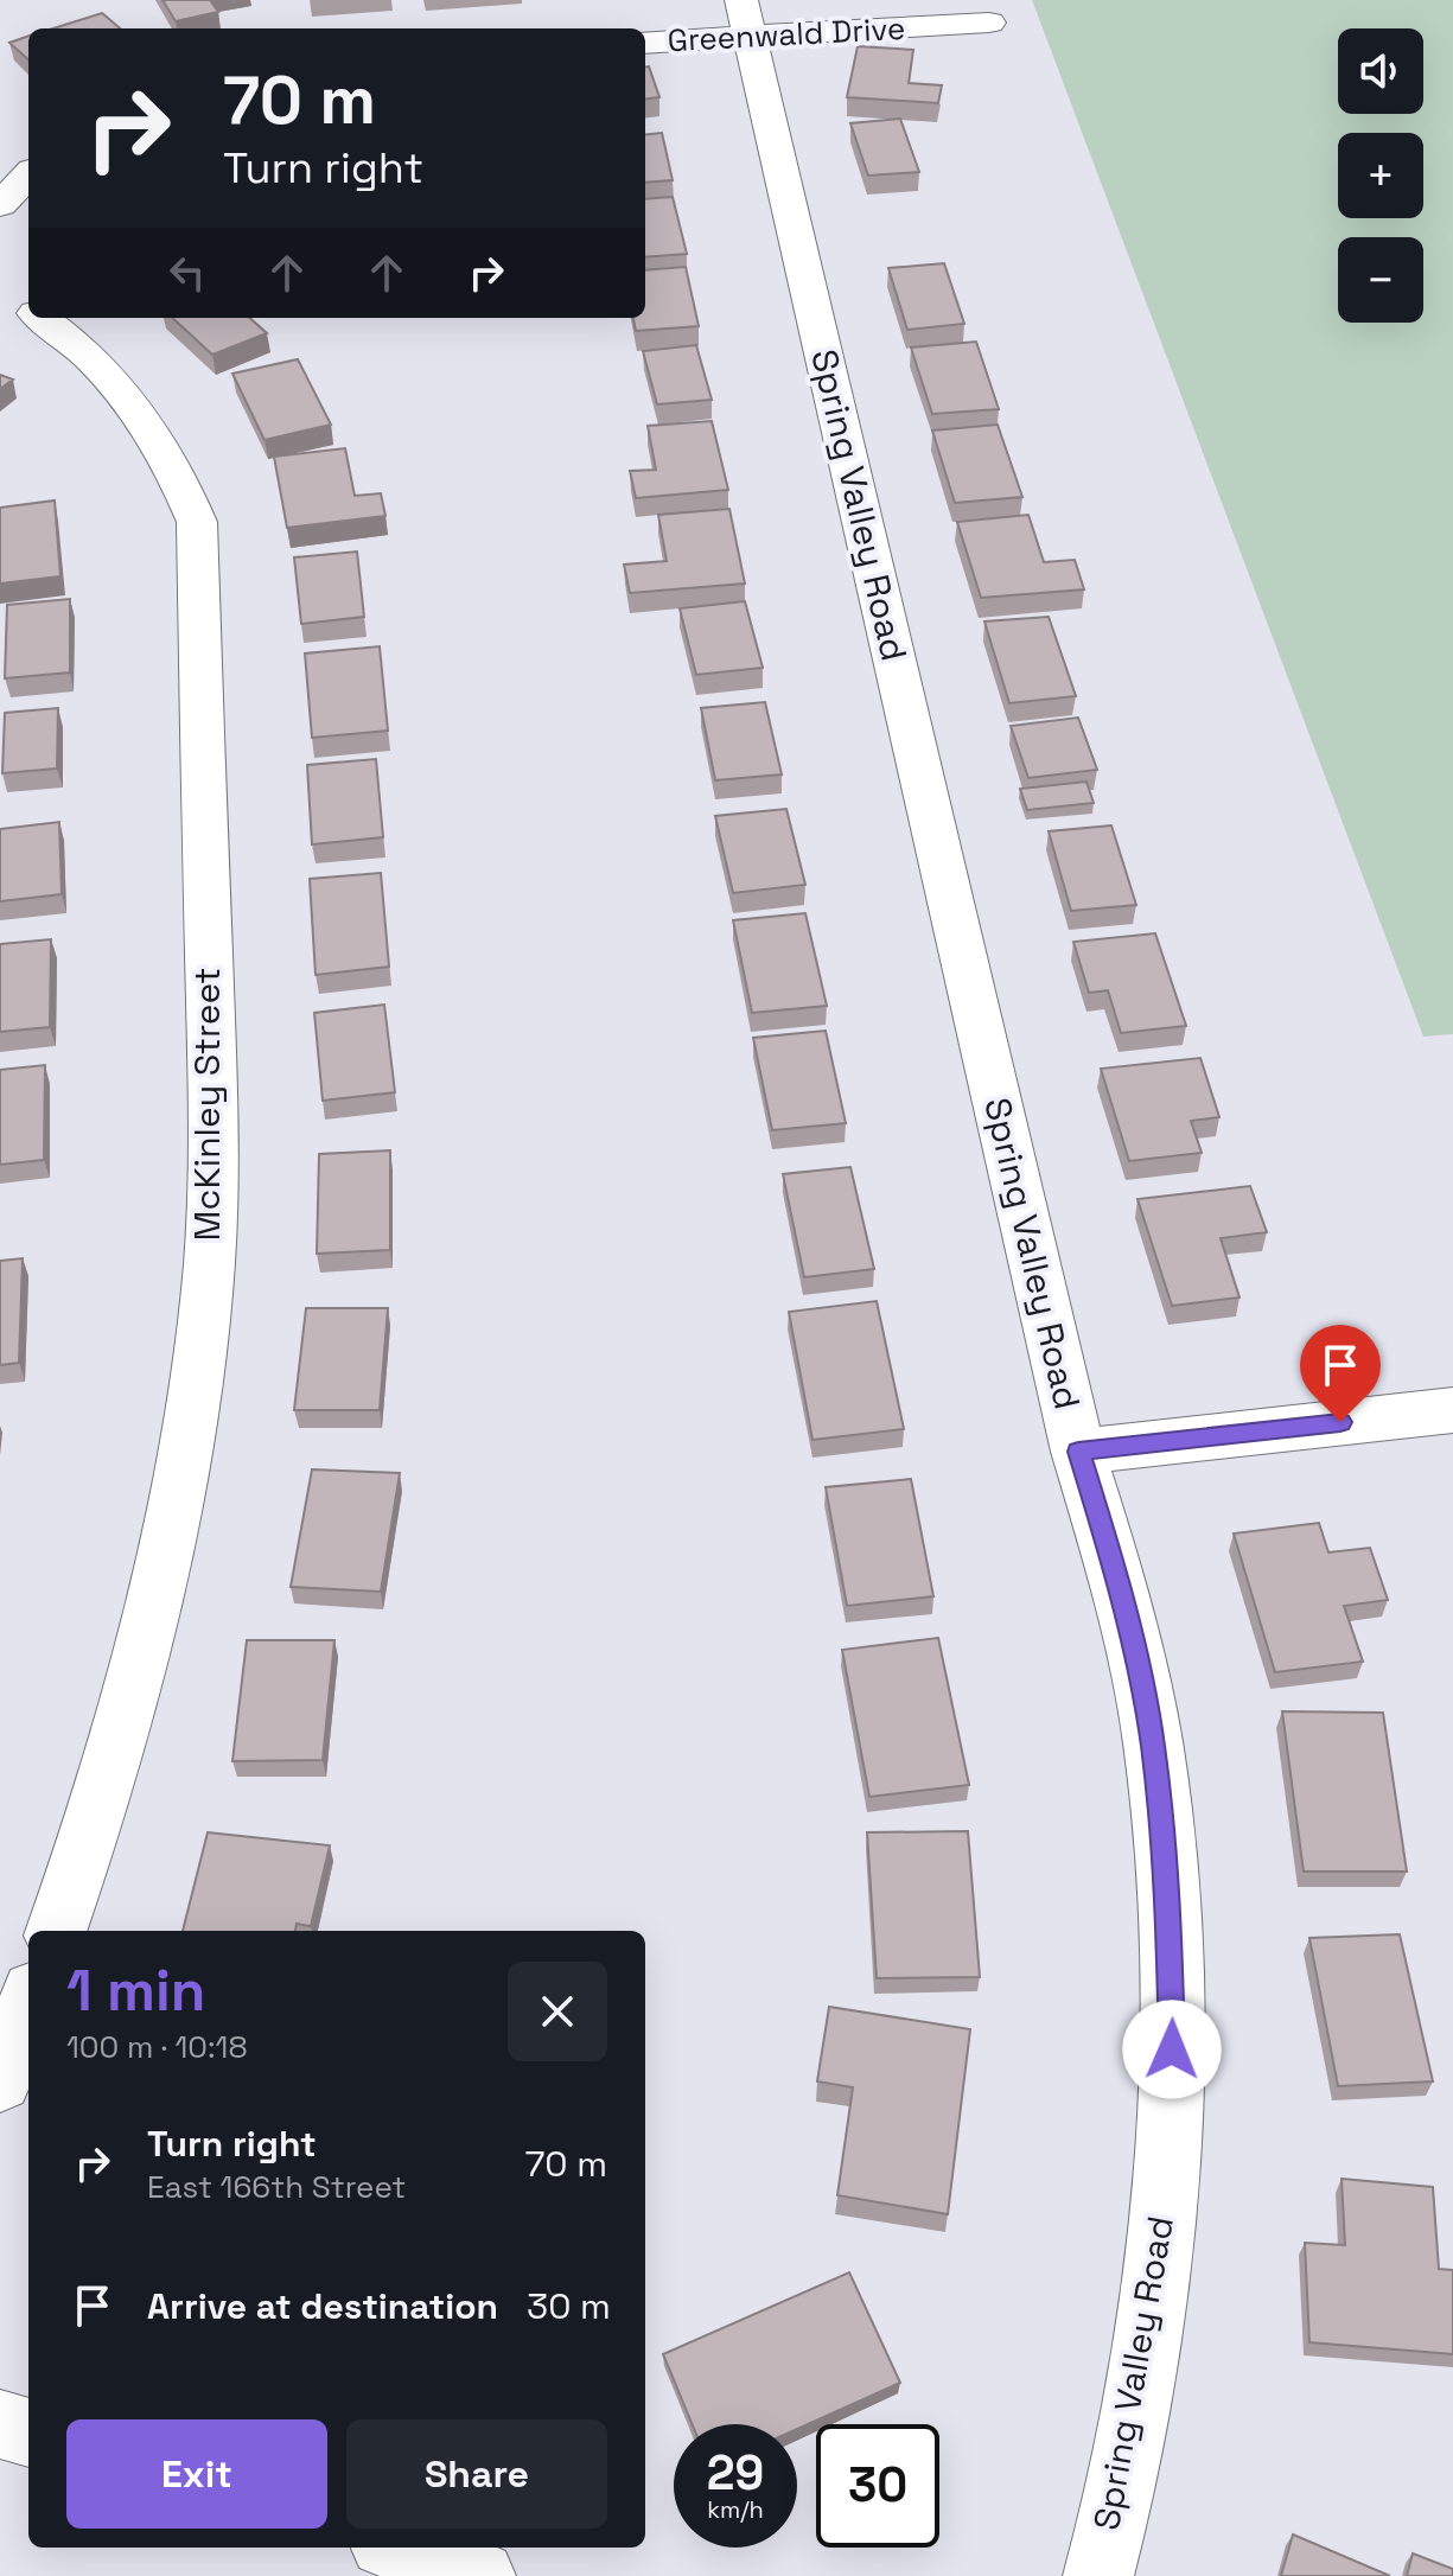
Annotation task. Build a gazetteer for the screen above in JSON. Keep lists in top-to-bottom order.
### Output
{
  "streets": {
    "street": ["Greenwald Drive", "Spring Valley Road", "McKinley Street"]
  },
  "crossings": [
    ["Greenwald Drive", "Spring Valley Road"]
  ],
  "page": {
    "map_buttons": ["+", "−"],
    "turn": ["70 m", "Turn right"],
    "heading": ["1 min", "100 m · 10:18"],
    "list": [
      {
        "name": "Turn right",
        "note": "East 166th Street",
        "value": "70 m"
      },
      {
        "name": "Arrive at destination",
        "value": "30 m"
      }
    ],
    "buttons": ["Exit", "Share"],
    "speed": "29 km/h",
    "limit": "30"
  }
}
